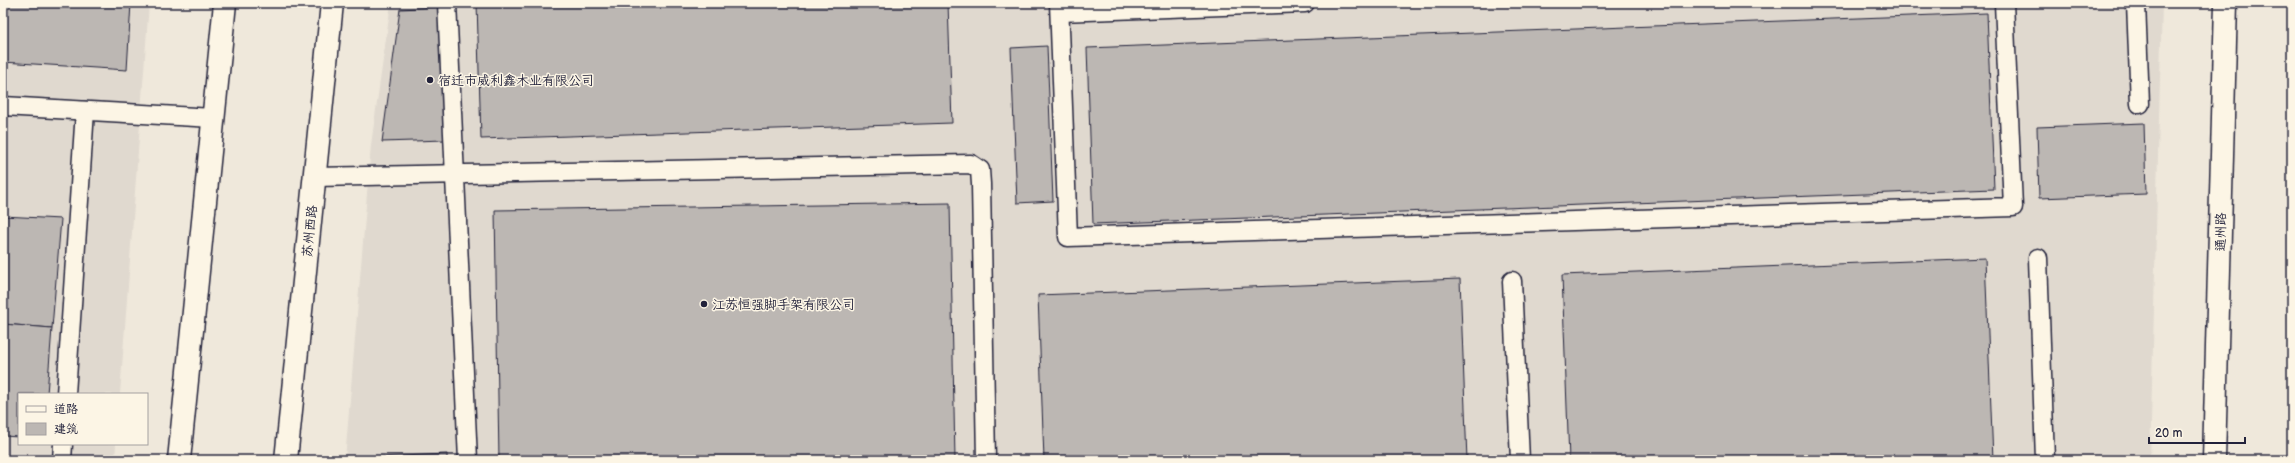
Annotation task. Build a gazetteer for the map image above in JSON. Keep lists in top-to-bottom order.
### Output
{
  "streets": {
    "main road": ["苏州西路", "通州路"]
  },
  "places": ["宿迁市威利鑫木业有限公司", "江苏恒强脚手架有限公司"],
  "legend": ["道路", "建筑"],
  "scale_bar": "20 m"
}
